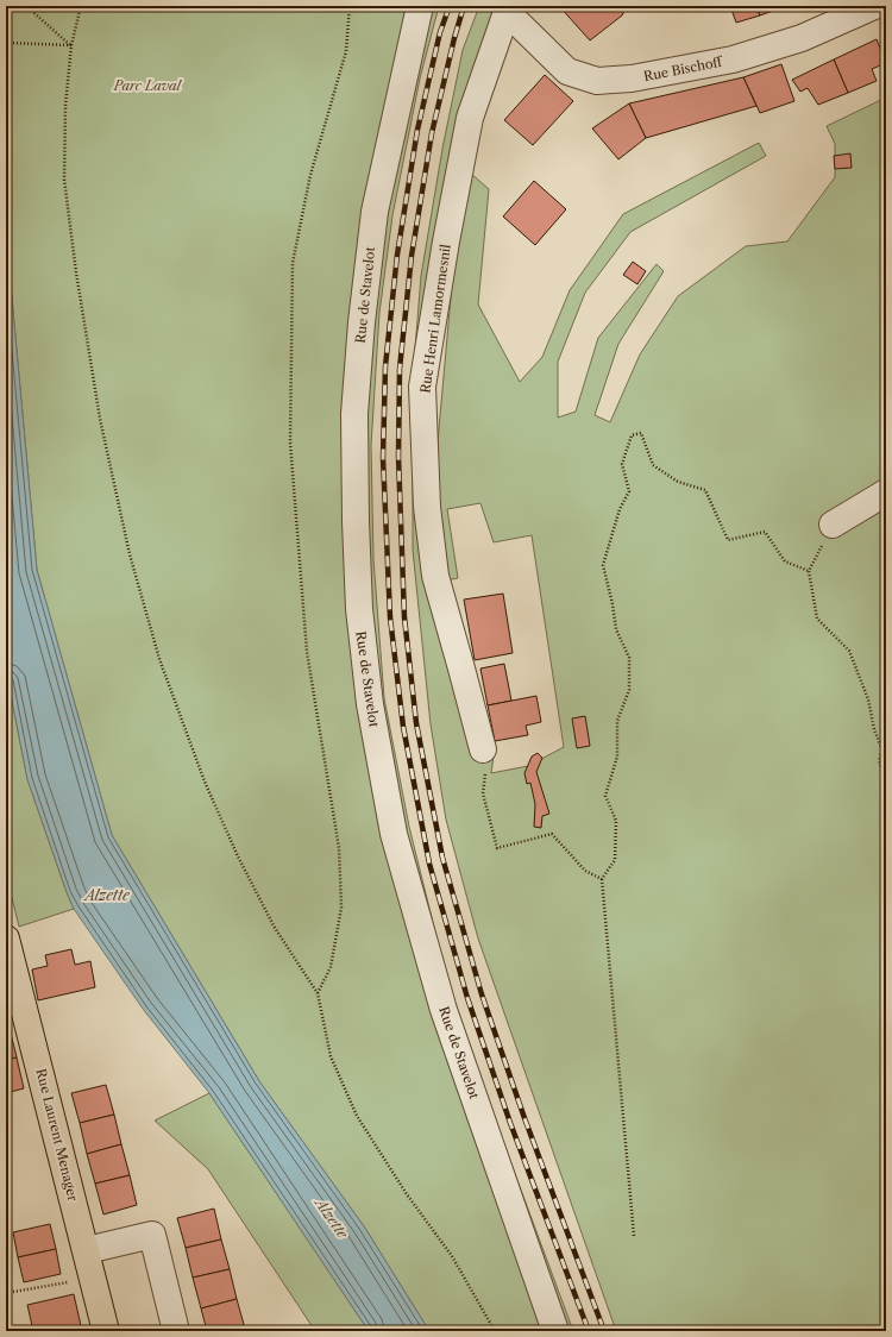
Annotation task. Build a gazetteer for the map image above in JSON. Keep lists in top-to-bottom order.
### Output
{
  "streets": {
    "main road": ["Rue Laurent Menager"],
    "street": ["Rue Bischoff", "Rue de Stavelot", "Rue Henri Lamormesnil"]
  },
  "crossings": [
    ["Rue Bischoff", "Rue Henri Lamormesnil"]
  ],
  "water": ["Alzette"],
  "parks": ["Parc Laval"]
}
